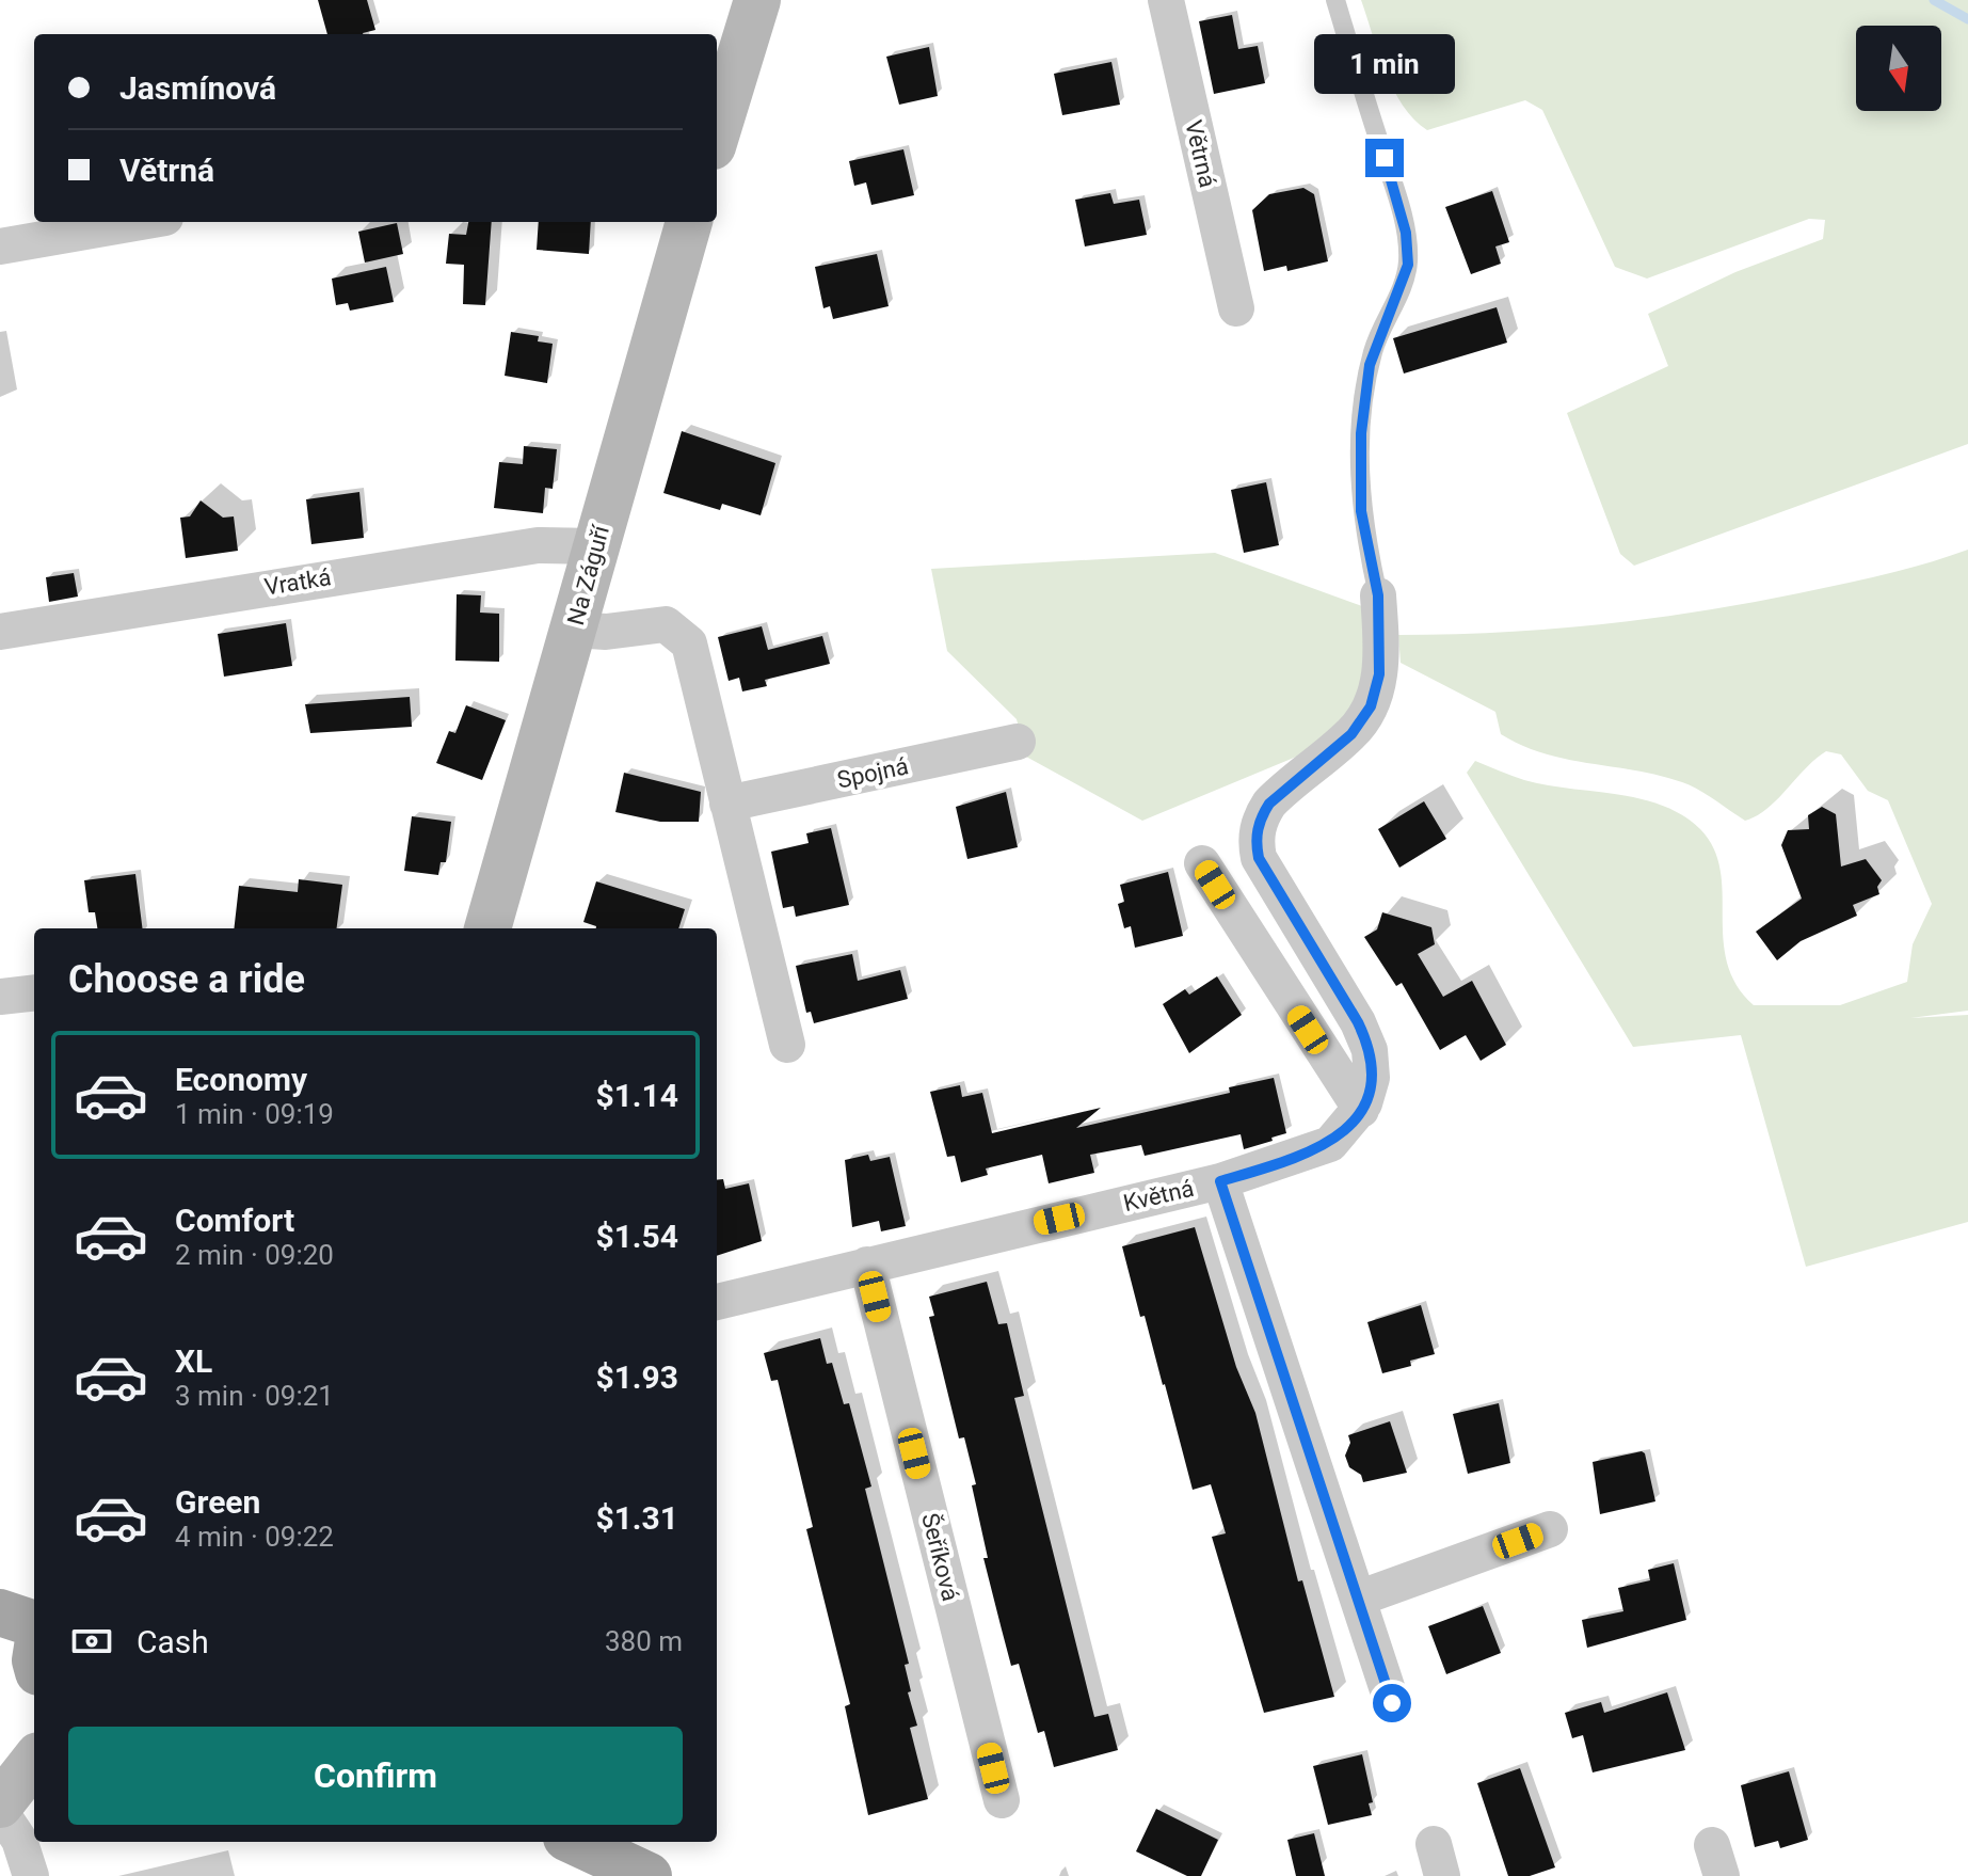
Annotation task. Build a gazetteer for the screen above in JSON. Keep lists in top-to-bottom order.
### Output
{
  "streets": {
    "street": [
      "Větrná",
      "Na Záguří",
      "Vratká",
      "Spojná",
      "Květná",
      "Šeříková"
    ]
  },
  "crossings": [
    ["Na Záguří", "Vratká"],
    ["Květná", "Šeříková"]
  ],
  "north": "bottom",
  "page": {
    "bubble": "1 min",
    "banner": ["Jasmínová", "Větrná"],
    "heading": "Choose a ride",
    "list": [
      {
        "name": "Economy",
        "note": "1 min · 09:19",
        "value": "$1.14"
      },
      {
        "name": "Comfort",
        "note": "2 min · 09:20",
        "value": "$1.54"
      },
      {
        "name": "XL",
        "note": "3 min · 09:21",
        "value": "$1.93"
      },
      {
        "name": "Green",
        "note": "4 min · 09:22",
        "value": "$1.31"
      }
    ],
    "pay": ["Cash", "380 m"],
    "buttons": "Confirm"
  }
}
